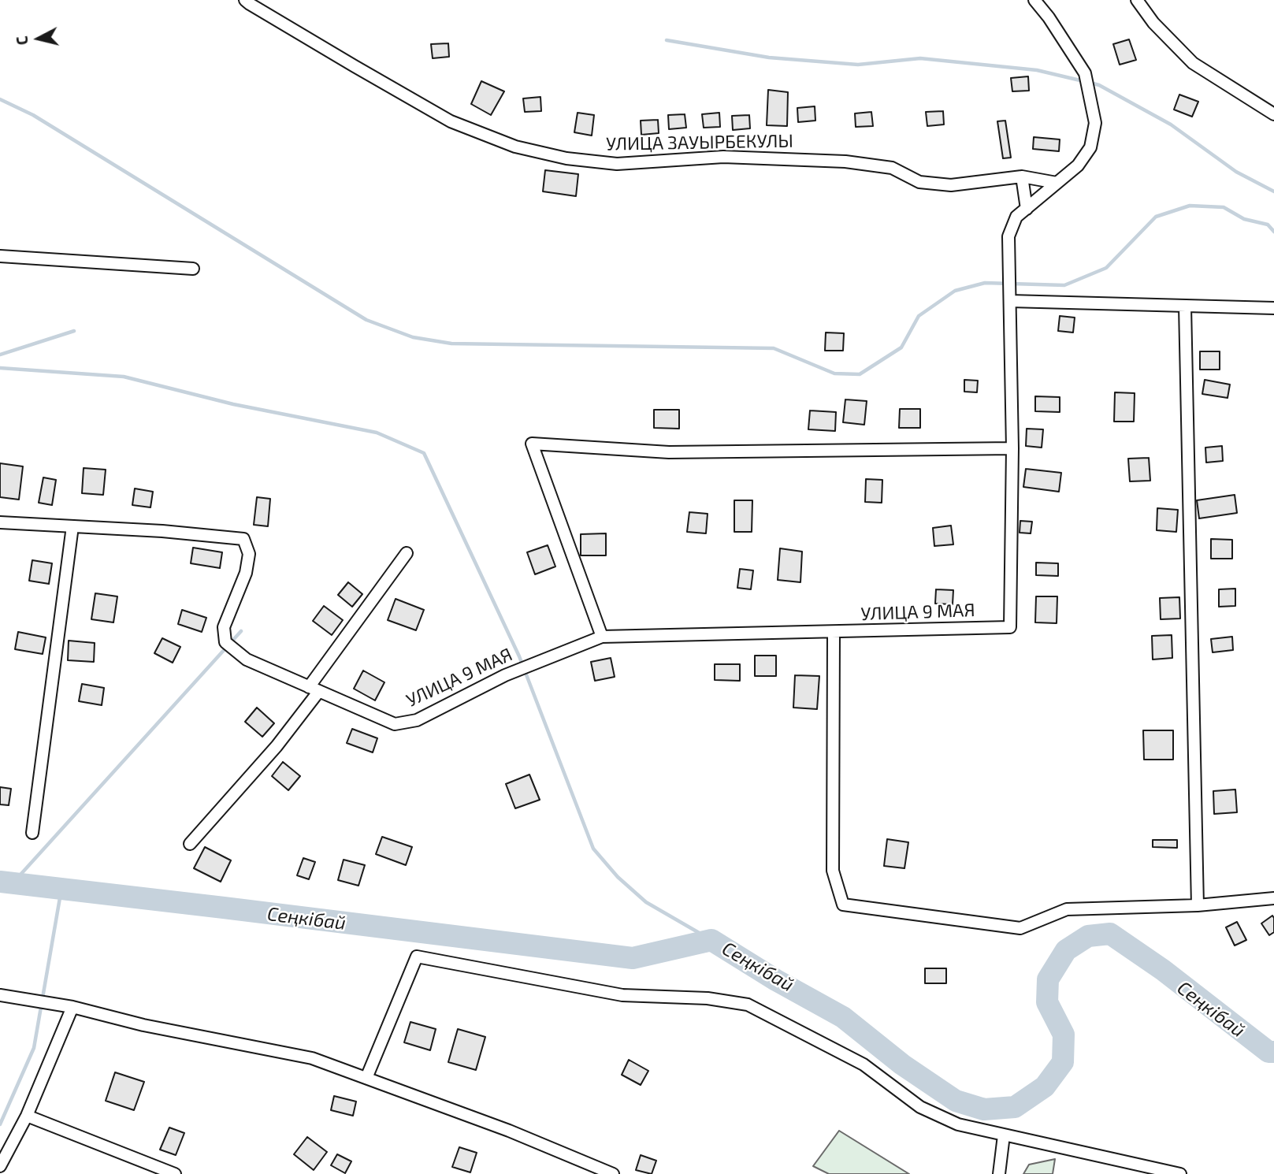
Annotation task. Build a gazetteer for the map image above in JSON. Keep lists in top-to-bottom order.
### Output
{
  "streets": {
    "street": ["УЛИЦА ЗАУЫРБЕКУЛЫ", "УЛИЦА 9 МАЯ"]
  },
  "water": ["Сеңкібай"],
  "north": "left"
}
